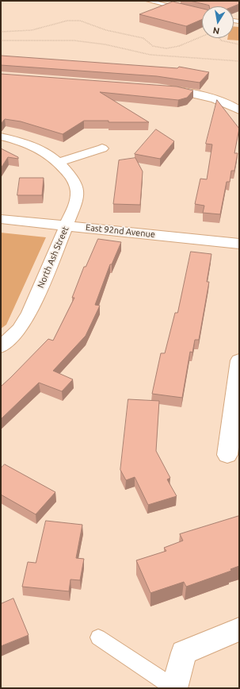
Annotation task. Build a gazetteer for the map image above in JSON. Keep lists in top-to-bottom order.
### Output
{
  "streets": {
    "street": ["East 92nd Avenue", "North Ash Street"]
  },
  "crossings": [
    ["East 92nd Avenue", "North Ash Street"]
  ],
  "north": "bottom"
}
